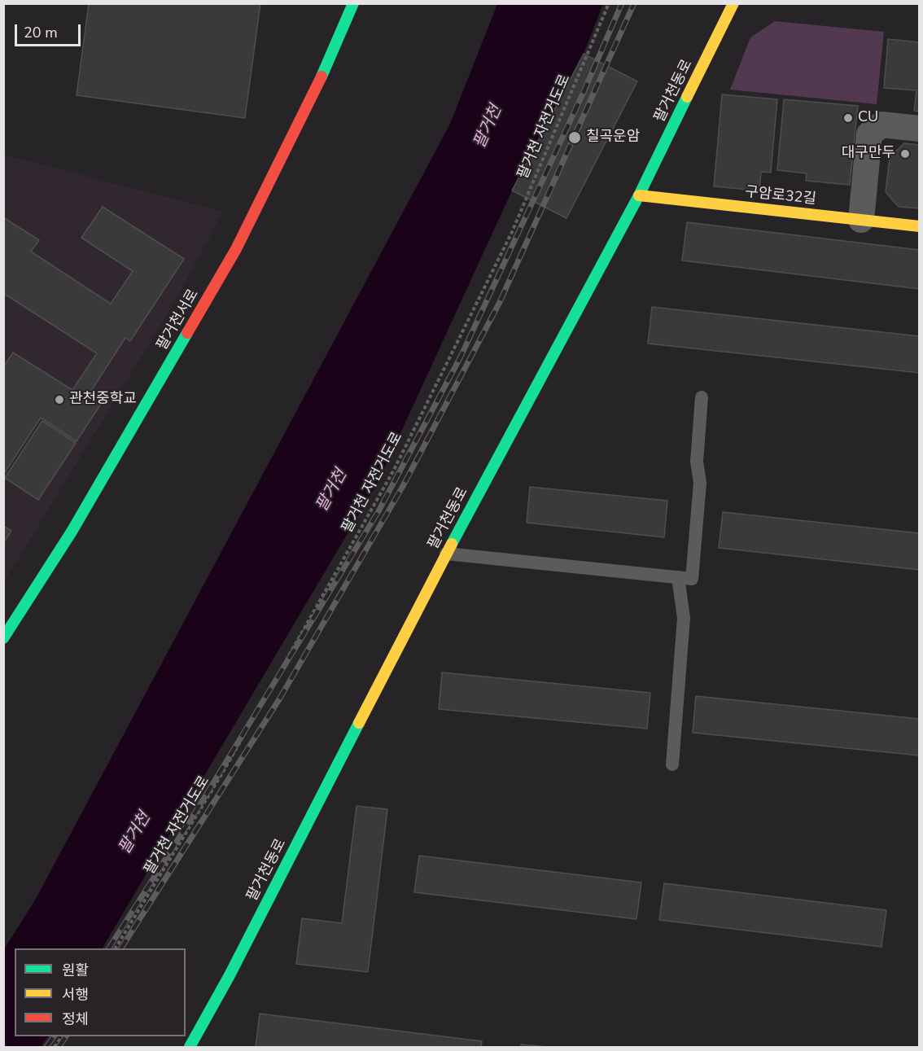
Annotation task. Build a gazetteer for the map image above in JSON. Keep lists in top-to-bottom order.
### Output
{
  "streets": {
    "main road": ["팔거천동로", "구암로32길", "팔거천서로"],
    "path": ["팔거천 자전거도로"]
  },
  "crossings": [
    ["팔거천동로", "구암로32길"]
  ],
  "water": ["팔거천"],
  "places": [
    "CU",
    "칠곡운암",
    "대구만두",
    "관천중학교"
  ],
  "legend": ["원활", "서행", "정체"],
  "scale_bar": "20 m"
}
